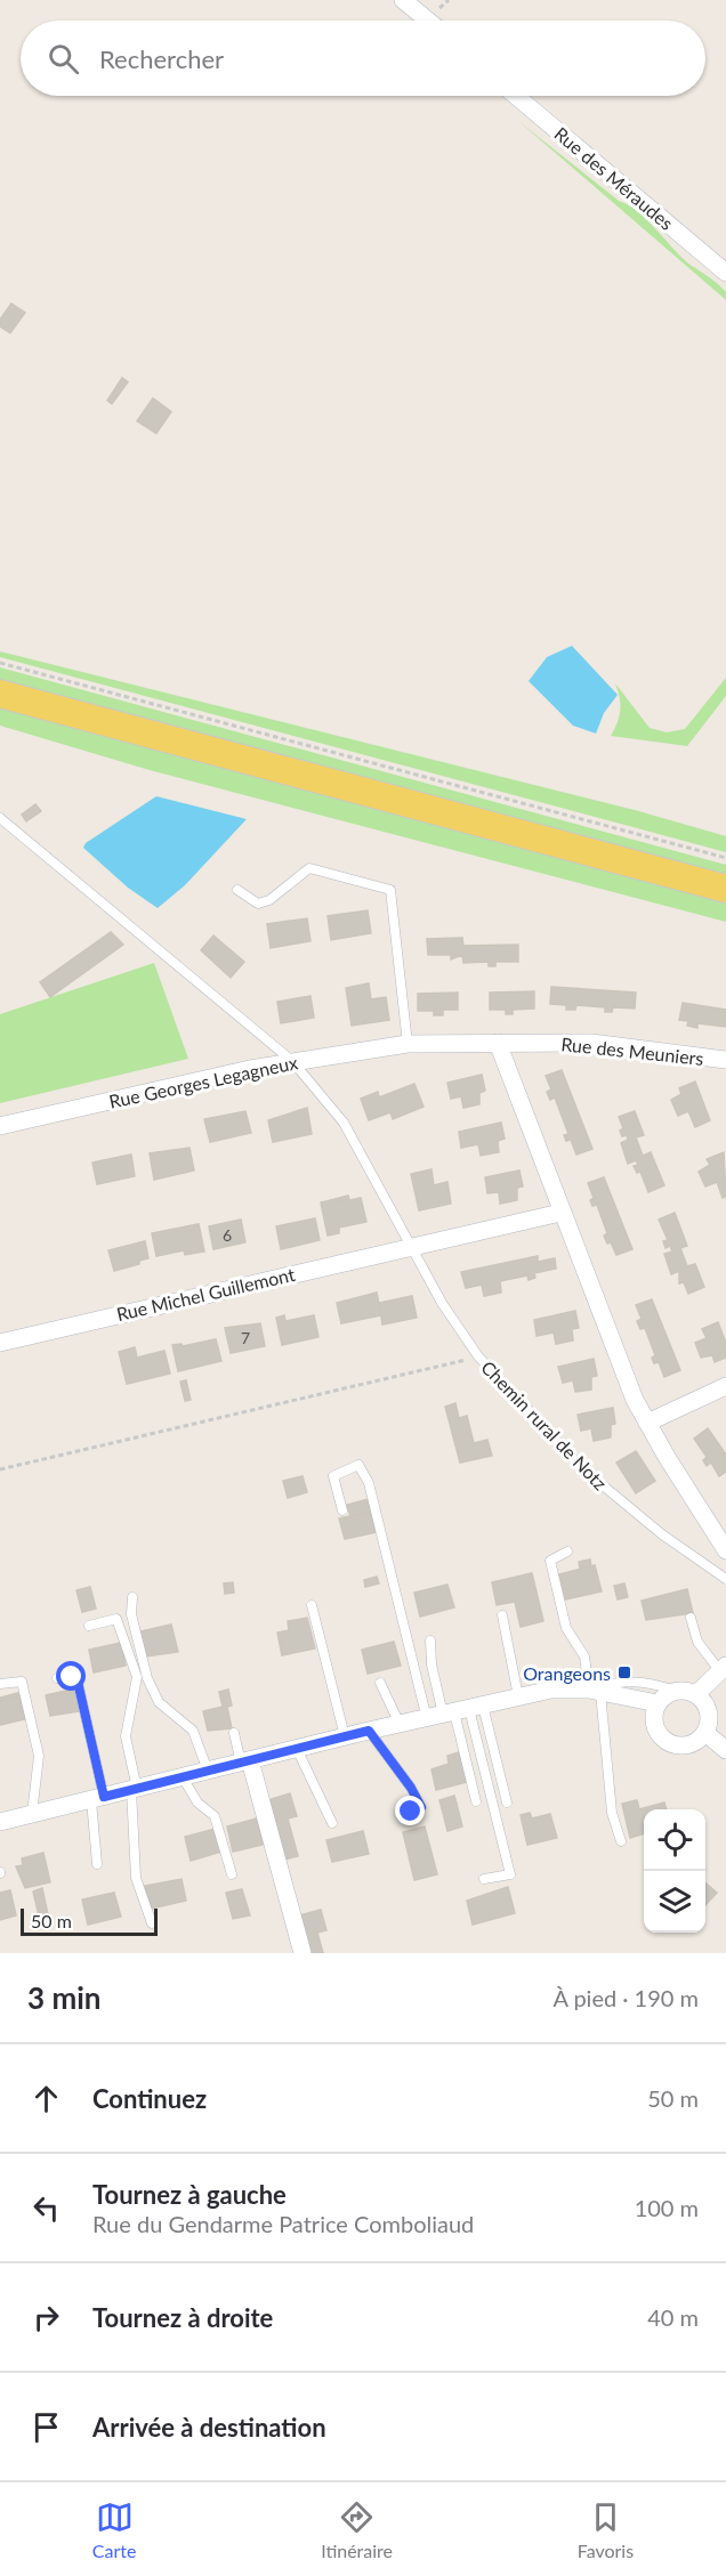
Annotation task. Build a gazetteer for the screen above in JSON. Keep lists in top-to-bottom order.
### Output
{
  "streets": {
    "street": [
      "Rue des Méraudes",
      "Rue des Meuniers",
      "Rue Georges Legagneux",
      "Rue Michel Guillemont"
    ],
    "lane": ["Chemin rural de Notz"]
  },
  "crossings": [
    ["Rue des Meuniers", "Rue Georges Legagneux"],
    ["Rue Georges Legagneux", "Chemin rural de Notz"],
    ["Rue Michel Guillemont", "Chemin rural de Notz"]
  ],
  "places": {
    "transit": ["Orangeons"]
  },
  "house_numbers": ["6", "7"],
  "scale_bar": "50 m",
  "page": {
    "search": "Rechercher",
    "scale": "50 m",
    "heading": ["3 min", "À pied · 190 m"],
    "list": [
      ["Continuez", "50 m"],
      ["Tournez à gauche", "Rue du Gendarme Patrice Comboliaud", "100 m"],
      ["Tournez à droite", "40 m"],
      "Arrivée à destination"
    ],
    "nav": ["Carte", "Itinéraire", "Favoris"]
  }
}
